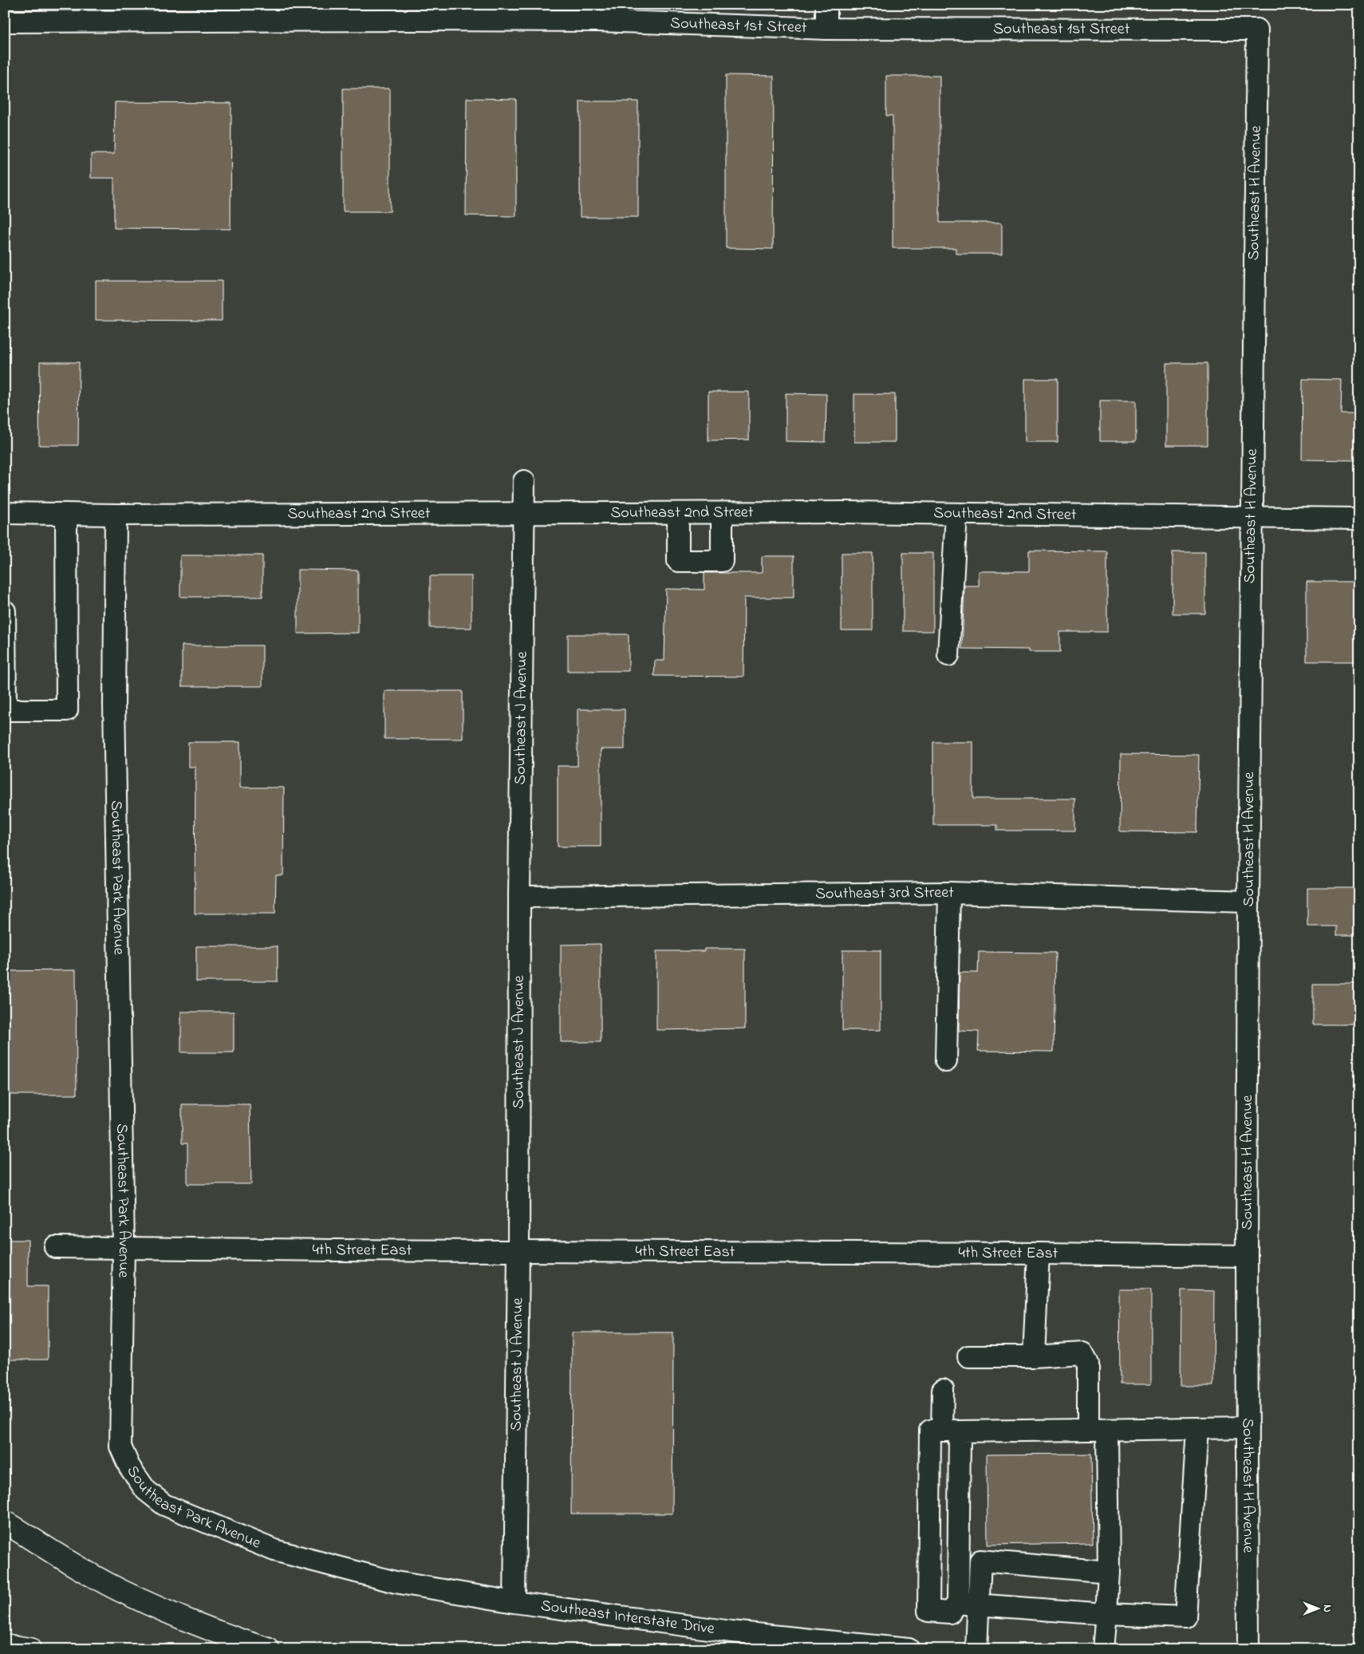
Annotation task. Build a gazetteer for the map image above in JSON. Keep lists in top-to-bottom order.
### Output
{
  "streets": {
    "street": [
      "Southeast 1st Street",
      "Southeast H Avenue",
      "Southeast 2nd Street",
      "Southeast J Avenue",
      "Southeast Park Avenue",
      "Southeast 3rd Street",
      "4th Street East",
      "Southeast Interstate Drive"
    ]
  },
  "crossings": [
    ["Southeast 1st Street", "Southeast H Avenue"],
    ["Southeast H Avenue", "Southeast 2nd Street"],
    ["Southeast H Avenue", "Southeast 3rd Street"],
    ["Southeast H Avenue", "4th Street East"],
    ["Southeast 2nd Street", "Southeast J Avenue"],
    ["Southeast 2nd Street", "Southeast Park Avenue"],
    ["Southeast J Avenue", "Southeast Park Avenue"],
    ["Southeast J Avenue", "Southeast 3rd Street"],
    ["Southeast J Avenue", "4th Street East"],
    ["Southeast J Avenue", "Southeast Interstate Drive"],
    ["Southeast Park Avenue", "4th Street East"],
    ["Southeast Park Avenue", "Southeast Interstate Drive"]
  ],
  "north": "right"
}
